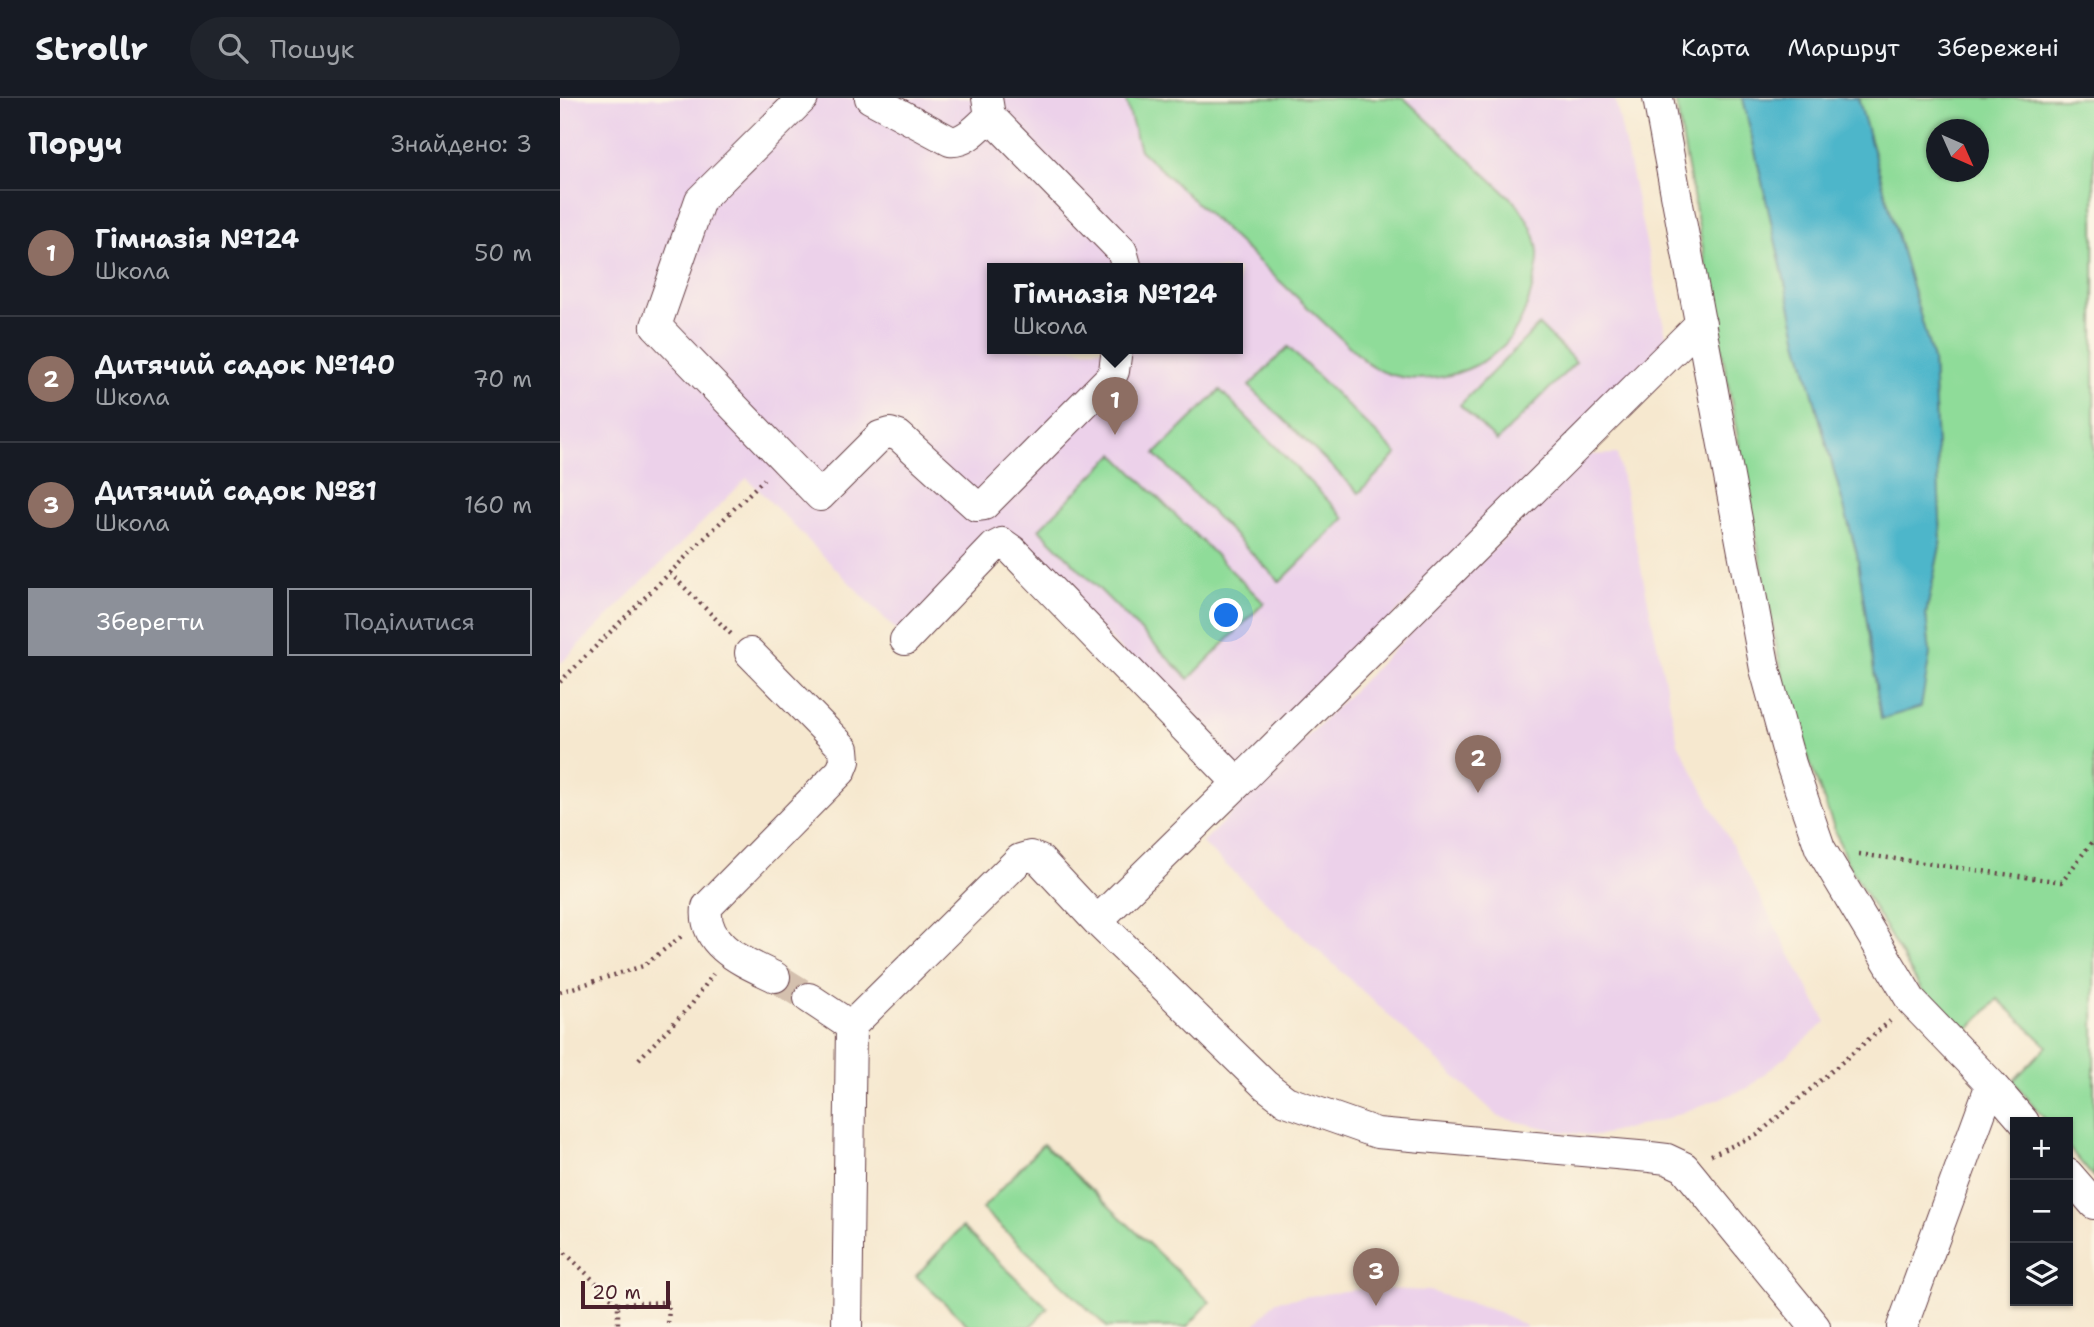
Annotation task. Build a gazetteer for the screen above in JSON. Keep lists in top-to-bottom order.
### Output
{
  "scale_bar": "20 m",
  "north": "bottom right",
  "page": {
    "header": "Strollr",
    "search": "Пошук",
    "nav": ["Карта", "Маршрут", "Збережені"],
    "heading": ["Поруч", "Знайдено: 3"],
    "list": [
      {
        "mark": "1",
        "name": "Гімназія №124",
        "note": "Школа",
        "value": "50 m"
      },
      {
        "mark": "2",
        "name": "Дитячий садок №140",
        "note": "Школа",
        "value": "70 m"
      },
      {
        "mark": "3",
        "name": "Дитячий садок №81",
        "note": "Школа",
        "value": "160 m"
      }
    ],
    "popup": ["Гімназія №124", "Школа"],
    "pins": ["1", "2", "3"],
    "buttons": ["Зберегти", "Поділитися"],
    "map_buttons": ["+", "−"],
    "scale": "20 m"
  }
}
